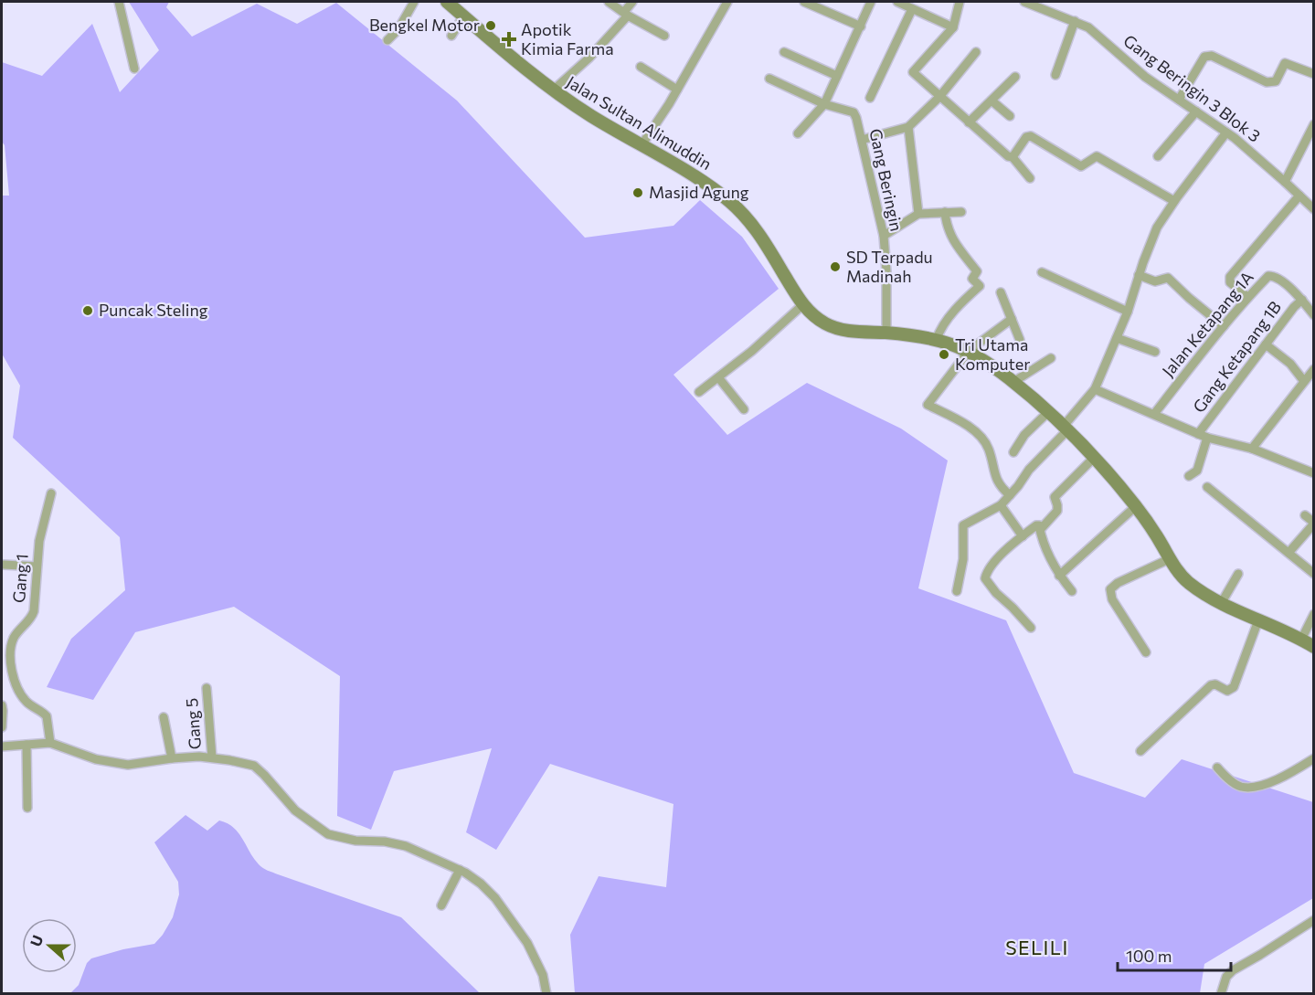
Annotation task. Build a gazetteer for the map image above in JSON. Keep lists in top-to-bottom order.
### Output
{
  "streets": {
    "main road": ["Jalan Sultan Alimuddin"],
    "street": [
      "Gang Beringin 3 Blok 3",
      "Gang Beringin",
      "Jalan Ketapang 1A",
      "Gang Ketapang 1B",
      "Gang 1",
      "Gang 5"
    ]
  },
  "crossings": [
    ["Jalan Sultan Alimuddin", "Gang Beringin"],
    ["Jalan Ketapang 1A", "Gang Ketapang 1B"]
  ],
  "districts": ["SELILI"],
  "places": {
    "other": [
      "Bengkel Motor",
      "Masjid Agung",
      "SD Terpadu Madinah",
      "Puncak Steling",
      "Tri Utama Komputer"
    ],
    "health": ["Apotik Kimia Farma"]
  },
  "scale_bar": "100 m",
  "north": "left"
}
